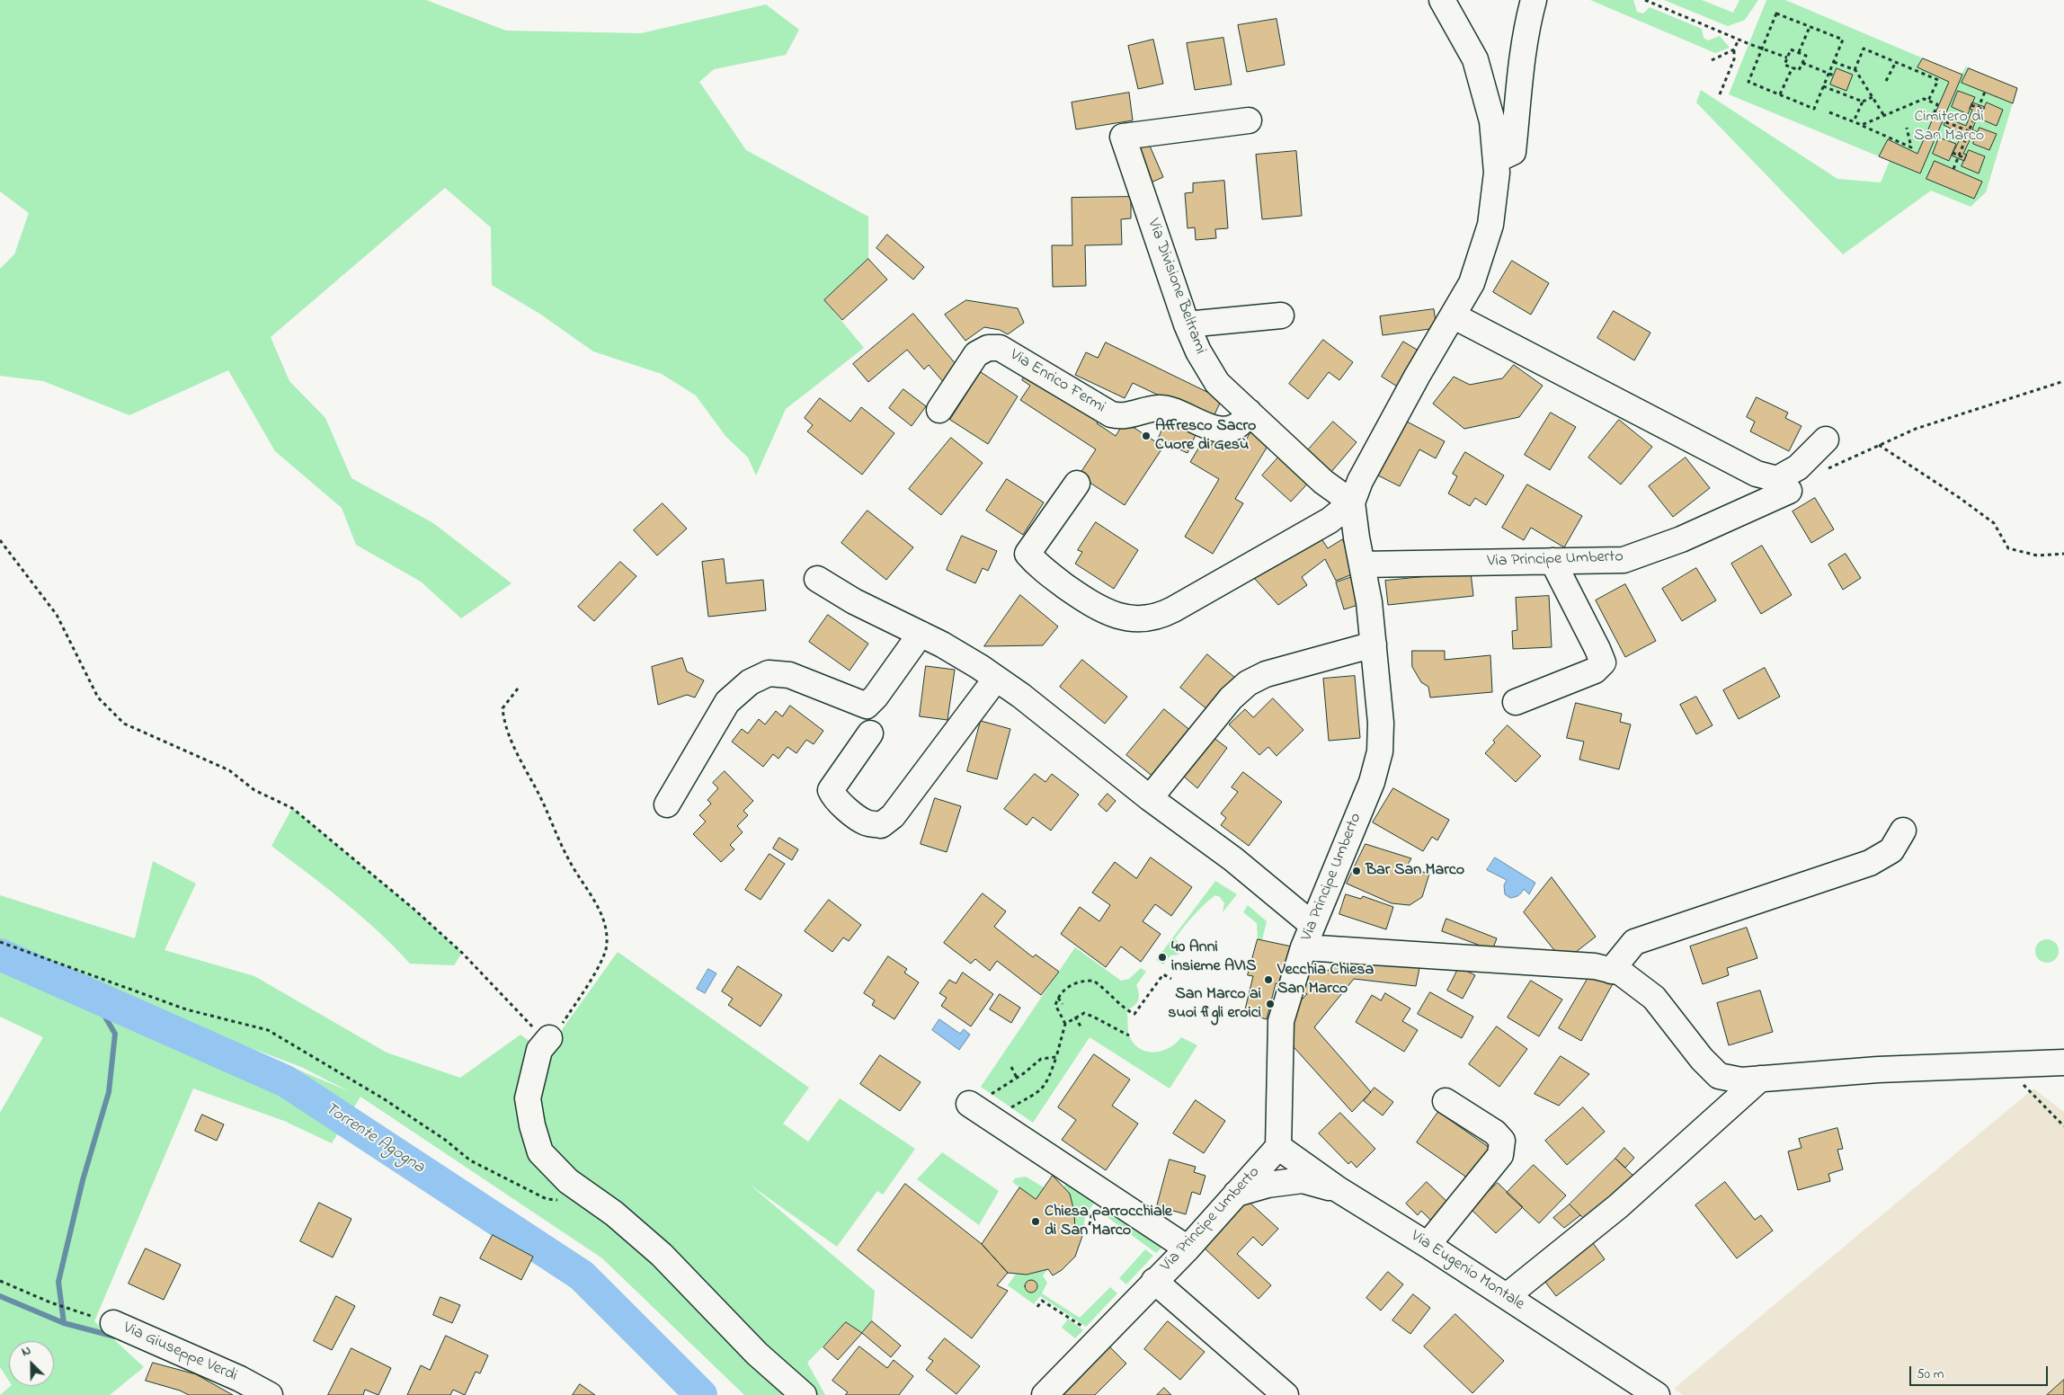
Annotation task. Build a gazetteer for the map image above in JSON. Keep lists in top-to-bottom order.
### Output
{
  "streets": {
    "street": [
      "Via Divisione Beltrami",
      "Via Enrico Fermi",
      "Via Principe Umberto",
      "Via Eugenio Montale",
      "Via Giuseppe Verdi"
    ]
  },
  "crossings": [
    ["Via Divisione Beltrami", "Via Enrico Fermi"],
    ["Via Divisione Beltrami", "Via Principe Umberto"],
    ["Via Principe Umberto", "Via Eugenio Montale"]
  ],
  "water": ["Torrente Agogna"],
  "parks": ["Cimitero di San Marco"],
  "places": [
    "Affresco Sacro Cuore di Gesù",
    "Bar San Marco",
    "40 Anni insieme AVIS",
    "Vecchia Chiesa San Marco",
    "San Marco ai suoi figli eroici",
    "Chiesa parrocchiale di San Marco"
  ],
  "scale_bar": "50 m",
  "north": "top left"
}
